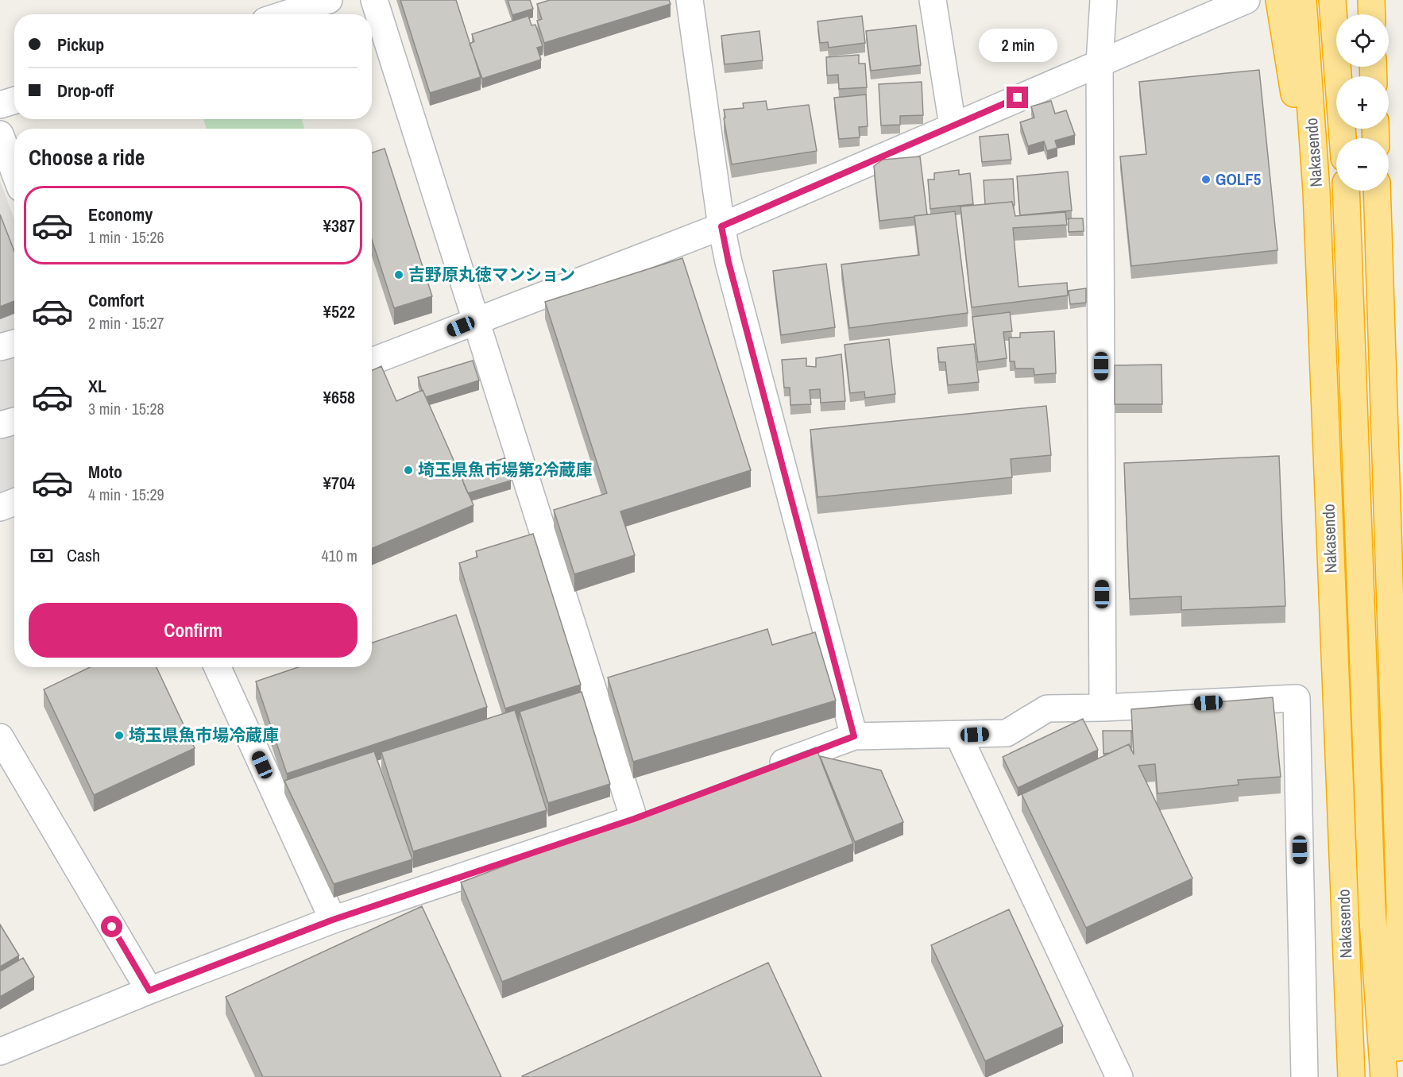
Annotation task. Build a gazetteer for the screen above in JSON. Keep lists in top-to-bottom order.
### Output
{
  "streets": {
    "highway": ["Nakasendo"]
  },
  "places": [
    "GOLF5",
    "吉野原丸徳マンション",
    "埼玉県魚市場第2冷蔵庫",
    "埼玉県魚市場冷蔵庫"
  ],
  "page": {
    "map_buttons": ["+", "−"],
    "banner": ["Pickup", "Drop-off"],
    "bubble": "2 min",
    "heading": "Choose a ride",
    "list": [
      {
        "name": "Economy",
        "note": "1 min · 15:26",
        "value": "¥387"
      },
      {
        "name": "Comfort",
        "note": "2 min · 15:27",
        "value": "¥522"
      },
      {
        "name": "XL",
        "note": "3 min · 15:28",
        "value": "¥658"
      },
      {
        "name": "Moto",
        "note": "4 min · 15:29",
        "value": "¥704"
      }
    ],
    "pay": ["Cash", "410 m"],
    "buttons": "Confirm"
  }
}
